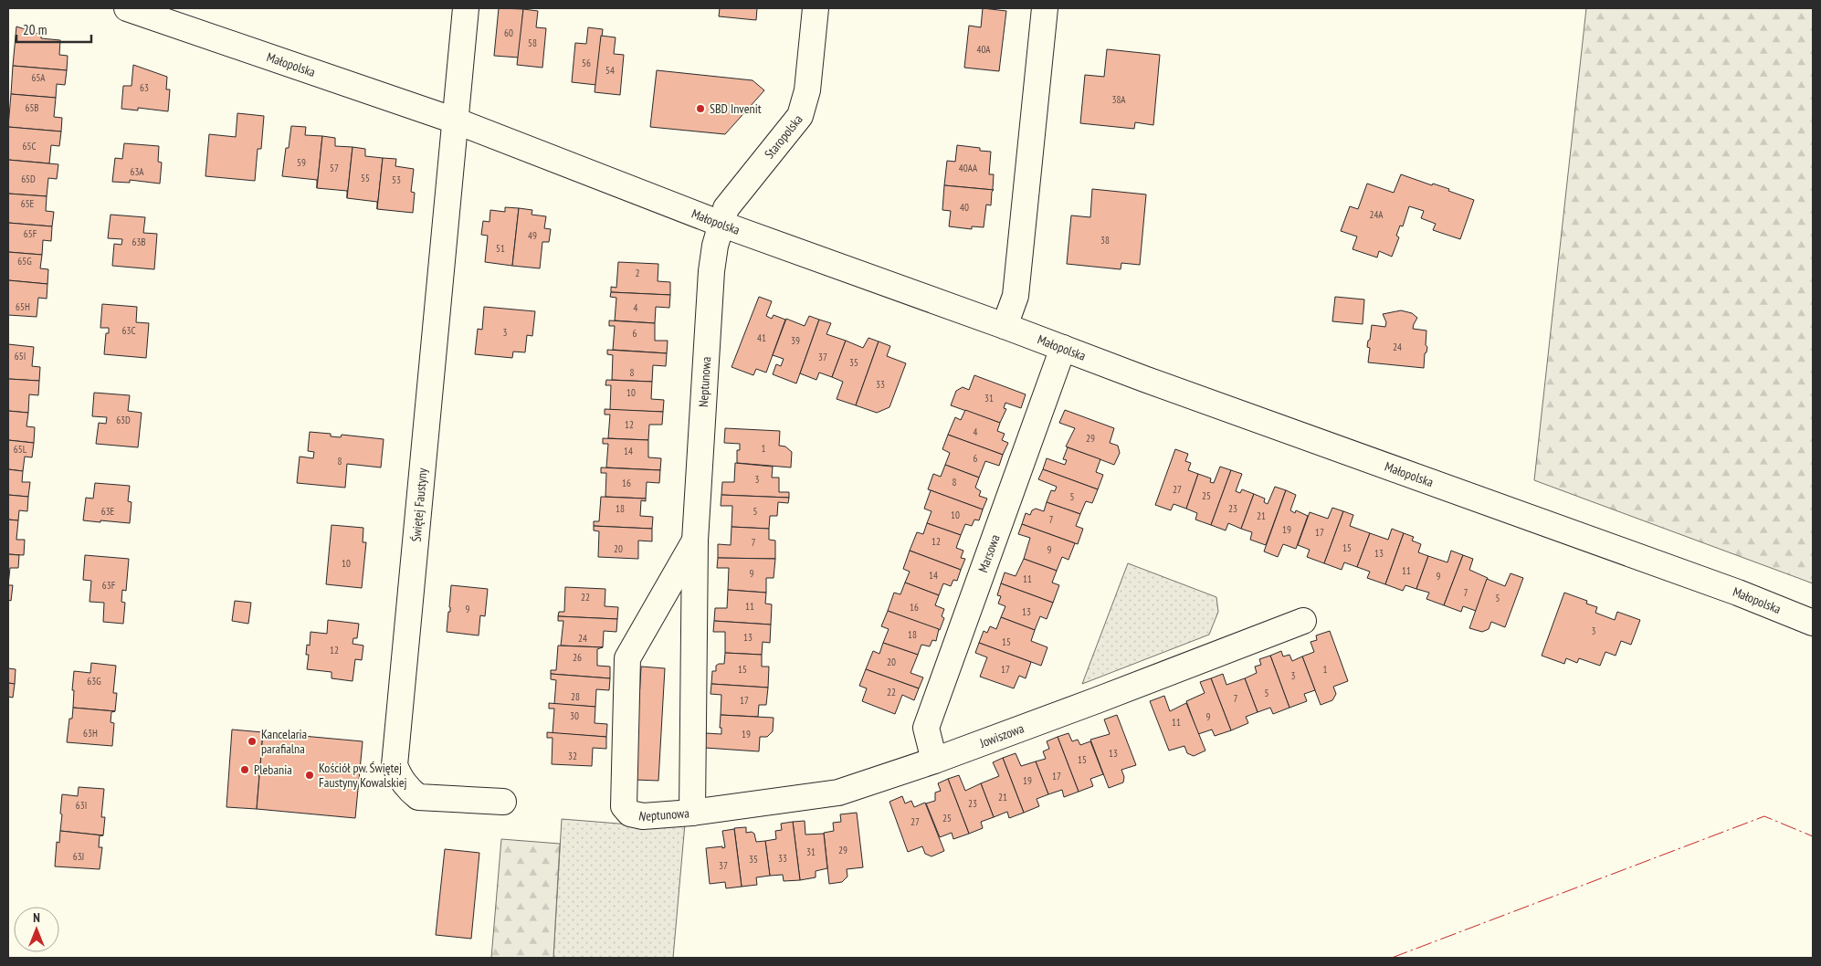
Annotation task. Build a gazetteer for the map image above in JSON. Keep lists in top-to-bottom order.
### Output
{
  "streets": {
    "street": [
      "Małopolska",
      "Staropolska",
      "Neptunowa",
      "Świętej Faustyny",
      "Marsowa",
      "Jowiszowa"
    ]
  },
  "crossings": [
    ["Małopolska", "Staropolska"],
    ["Małopolska", "Neptunowa"],
    ["Małopolska", "Świętej Faustyny"],
    ["Małopolska", "Marsowa"],
    ["Staropolska", "Neptunowa"],
    ["Neptunowa", "Jowiszowa"],
    ["Marsowa", "Jowiszowa"]
  ],
  "places": [
    "SBD Invenit",
    "Kancelaria parafialna",
    "Plebania",
    "Kościół pw. Świętej Faustyny Kowalskiej"
  ],
  "house_numbers": [
    "60",
    "58",
    "40A",
    "56",
    "54",
    "65A",
    "63",
    "38A",
    "65B",
    "65C",
    "59",
    "57",
    "40AA",
    "63A",
    "55",
    "65D",
    "53",
    "65E",
    "40",
    "24A",
    "65F",
    "49",
    "38",
    "63B",
    "51",
    "65G",
    "2",
    "65H",
    "4",
    "63C",
    "3",
    "6",
    "41",
    "39",
    "24",
    "65I",
    "37",
    "35",
    "8",
    "33",
    "10",
    "31",
    "63D",
    "12",
    "4",
    "29",
    "1",
    "65L",
    "14",
    "6",
    "8",
    "3",
    "8",
    "16",
    "27",
    "25",
    "5",
    "18",
    "23",
    "63E",
    "5",
    "10",
    "21",
    "7",
    "19",
    "17",
    "12",
    "7",
    "15",
    "20",
    "9",
    "13",
    "10",
    "11",
    "9",
    "14",
    "9",
    "11",
    "63F",
    "7",
    "22",
    "5",
    "11",
    "16",
    "9",
    "13",
    "3",
    "18",
    "13",
    "24",
    "15",
    "12",
    "26",
    "20",
    "15",
    "17",
    "1",
    "3",
    "63G",
    "22",
    "5",
    "28",
    "7",
    "17",
    "30",
    "9",
    "11",
    "63H",
    "19",
    "13",
    "32",
    "15",
    "17",
    "19",
    "21",
    "23",
    "63I",
    "25",
    "27",
    "29",
    "31",
    "63J",
    "33",
    "35",
    "37"
  ],
  "scale_bar": "20 m",
  "north": "top"
}
